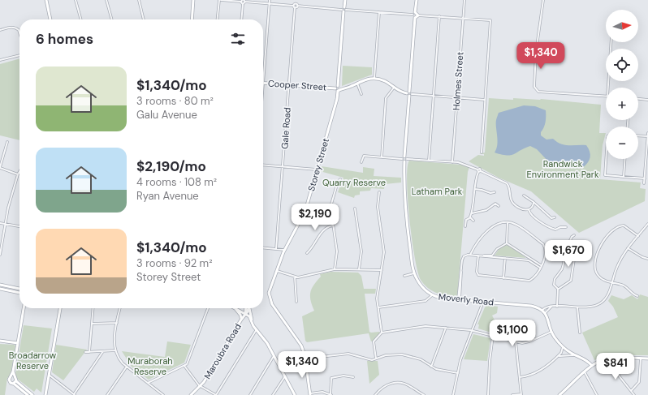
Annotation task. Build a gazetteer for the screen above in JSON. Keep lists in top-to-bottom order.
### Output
{
  "streets": {
    "street": [
      "Holmes Street",
      "Cooper Street",
      "Gale Road",
      "Storey Street",
      "Moverly Road",
      "Maroubra Road"
    ]
  },
  "crossings": [
    ["Cooper Street", "Gale Road"],
    ["Cooper Street", "Storey Street"]
  ],
  "parks": [
    "Randwick Environment Park",
    "Quarry Reserve",
    "Latham Park",
    "Broadarrow Reserve",
    "Muraborah Reserve"
  ],
  "north": "right",
  "page": {
    "map_buttons": ["+", "−"],
    "heading": "6 homes",
    "price": [
      "$1,340",
      "$2,190",
      "$1,670",
      "$1,100",
      "$1,340",
      "$841"
    ],
    "list": [
      {
        "name": "$1,340/mo",
        "note": "3 rooms · 80 m² · Galu Avenue"
      },
      {
        "name": "$2,190/mo",
        "note": "4 rooms · 108 m² · Ryan Avenue"
      },
      {
        "name": "$1,340/mo",
        "note": "3 rooms · 92 m² · Storey Street"
      }
    ]
  }
}
